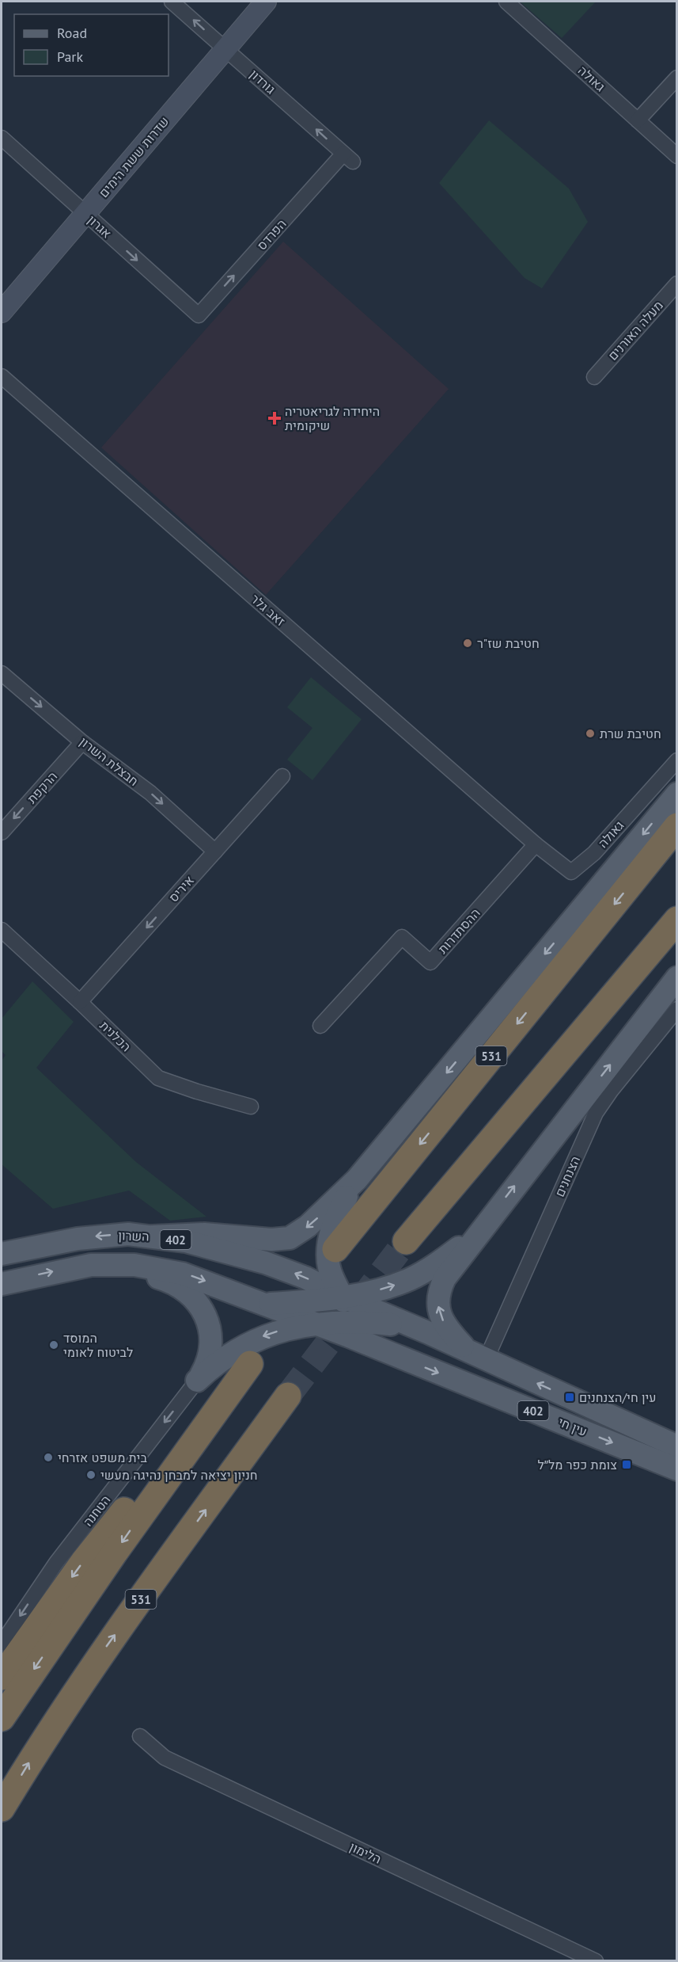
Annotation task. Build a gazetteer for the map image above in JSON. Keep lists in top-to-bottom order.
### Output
{
  "streets": {
    "highway": ["531"],
    "main road": ["השרון", "402", "עין חי"],
    "street": [
      "גאולה",
      "גורדון",
      "שדרות ששת הימים",
      "אגרון",
      "הפרדס",
      "מעלה האורנים",
      "זאב גלר",
      "חבצלת השרון",
      "הרקפת",
      "איריס",
      "ההסתדרות",
      "הכלנית",
      "הצנחנים",
      "הטחנה",
      "הלימון"
    ]
  },
  "crossings": [
    ["גאולה", "זאב גלר"],
    ["גאולה", "ההסתדרות"],
    ["גורדון", "שדרות ששת הימים"],
    ["גורדון", "הפרדס"],
    ["שדרות ששת הימים", "אגרון"],
    ["אגרון", "הפרדס"],
    ["זאב גלר", "ההסתדרות"],
    ["חבצלת השרון", "הרקפת"],
    ["חבצלת השרון", "איריס"],
    ["איריס", "הכלנית"],
    ["הצנחנים", "עין חי"],
    ["השרון", "402"],
    ["402", "עין חי"]
  ],
  "one_way": [
    "גורדון",
    "אגרון",
    "הפרדס",
    "חבצלת השרון",
    "הרקפת",
    "איריס",
    "הטחנה"
  ],
  "places": {
    "health": ["היחידה לגריאטריה שיקומית"],
    "other": [
      "חטיבת שז\"ר",
      "חטיבת שרת",
      "המוסד לביטוח לאומי",
      "בית משפט אזרחי",
      "חניון יציאה למבחן נהיגה מעשי"
    ],
    "transit": ["עין חי/הצנחנים", "צומת כפר מל״ל"]
  },
  "legend": ["Road", "Park"]
}
